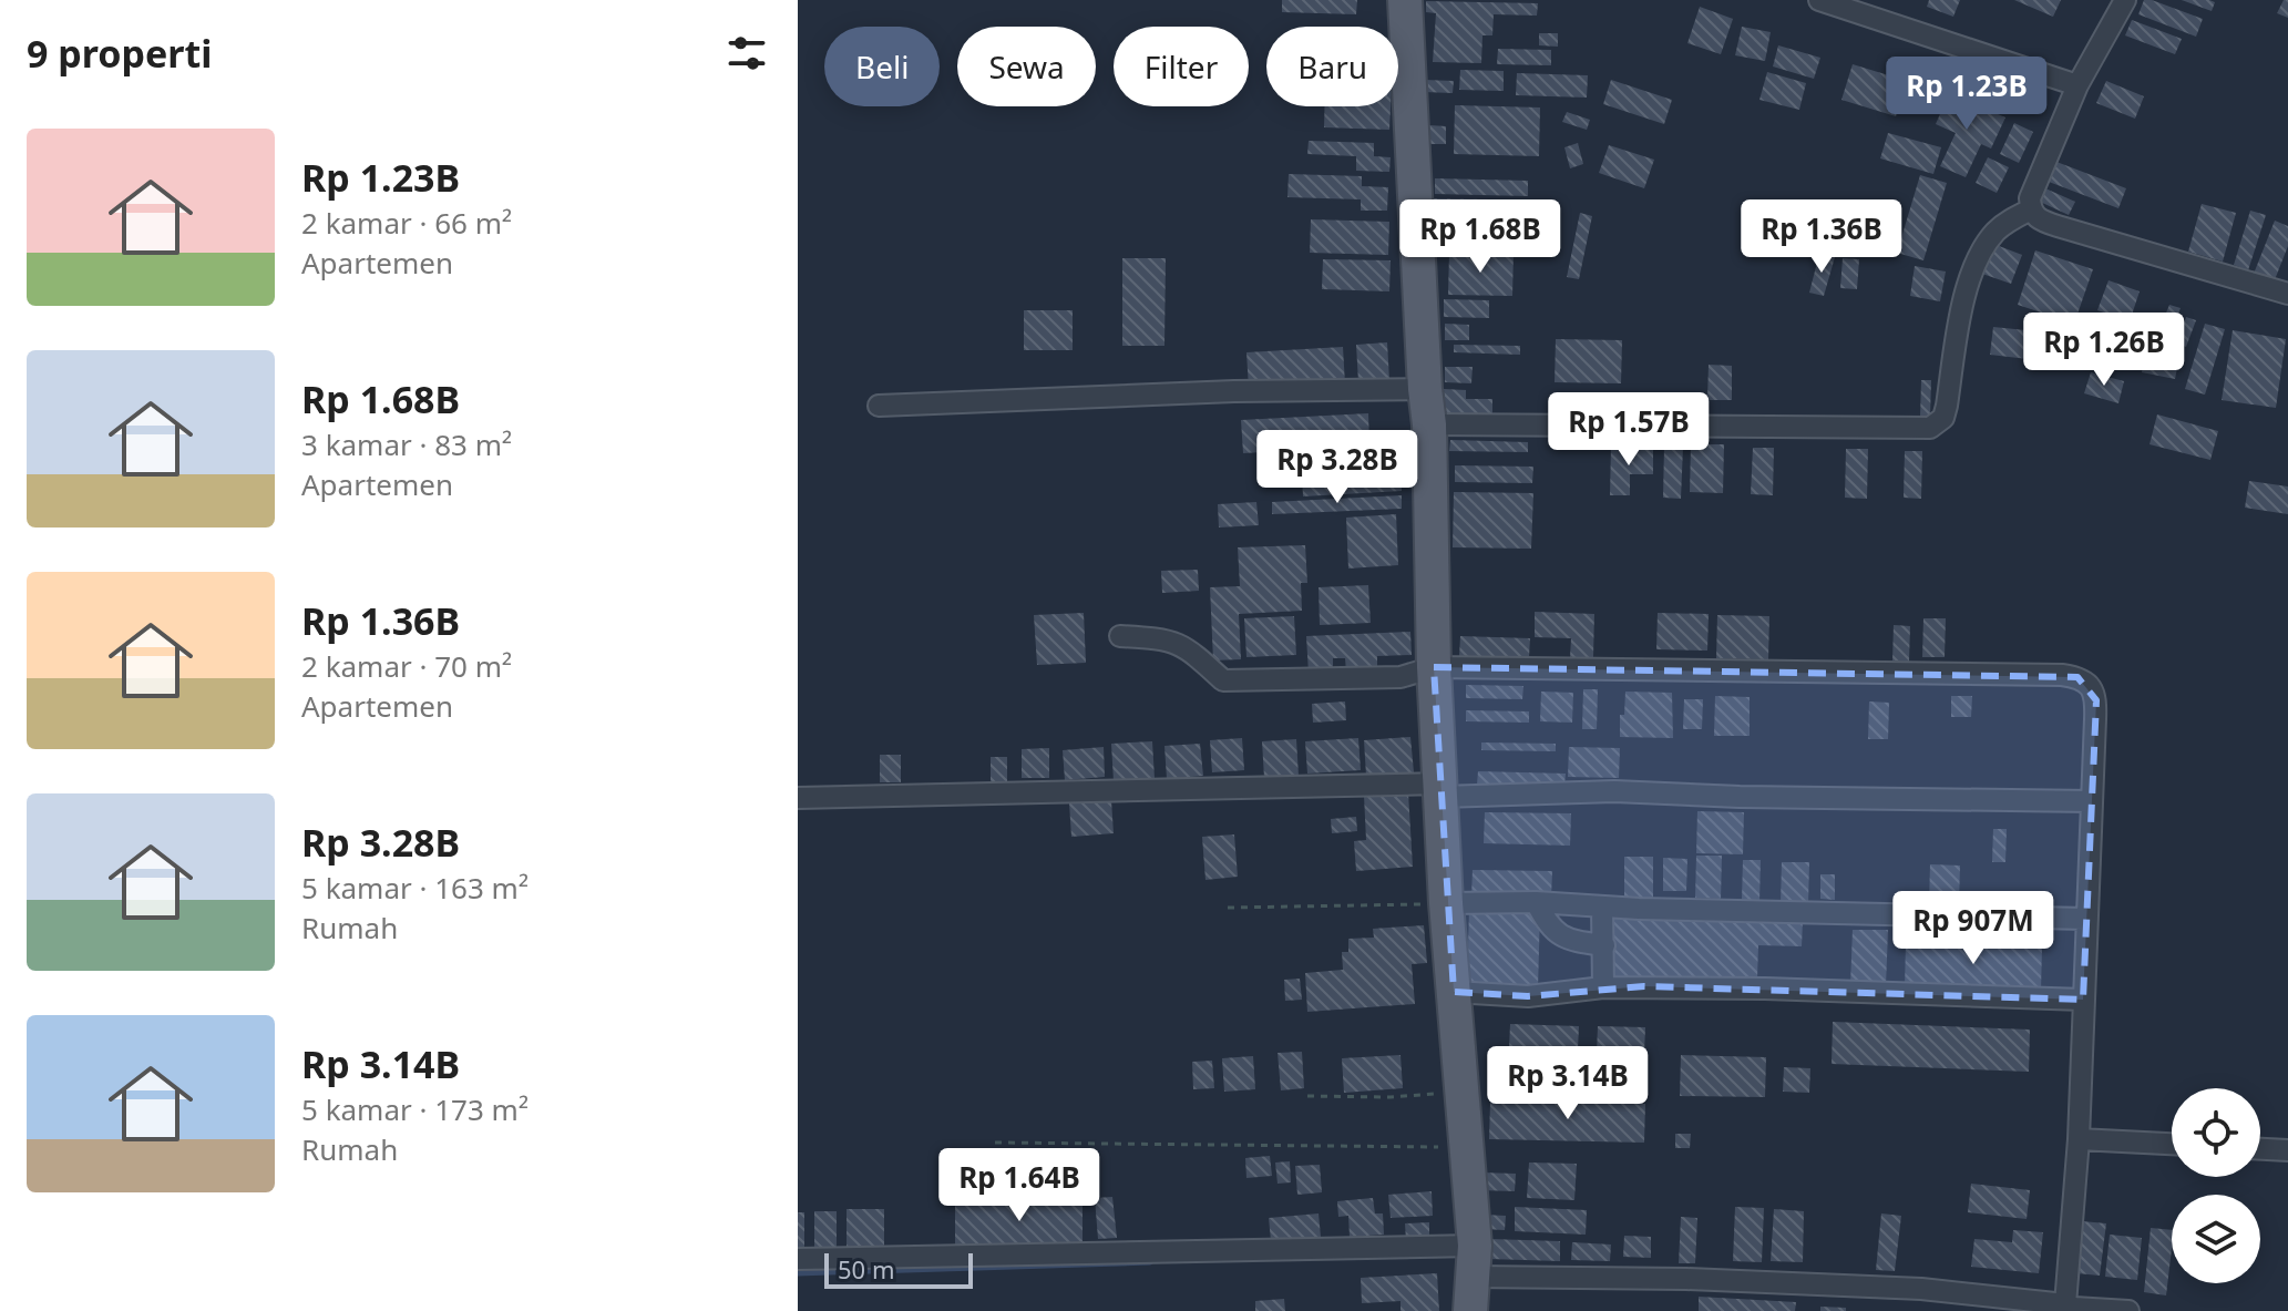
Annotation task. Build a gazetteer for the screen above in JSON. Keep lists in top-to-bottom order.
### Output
{
  "scale_bar": "50 m",
  "page": {
    "heading": "9 properti",
    "chip": [
      "Beli",
      "Sewa",
      "Filter",
      "Baru"
    ],
    "price": [
      "Rp 1.23B",
      "Rp 1.68B",
      "Rp 1.36B",
      "Rp 1.26B",
      "Rp 1.57B",
      "Rp 3.28B",
      "Rp 907M",
      "Rp 3.14B",
      "Rp 1.64B"
    ],
    "list": [
      {
        "name": "Rp 1.23B",
        "note": "2 kamar · 66 m² · Apartemen"
      },
      {
        "name": "Rp 1.68B",
        "note": "3 kamar · 83 m² · Apartemen"
      },
      {
        "name": "Rp 1.36B",
        "note": "2 kamar · 70 m² · Apartemen"
      },
      {
        "name": "Rp 3.28B",
        "note": "5 kamar · 163 m² · Rumah"
      },
      {
        "name": "Rp 3.14B",
        "note": "5 kamar · 173 m² · Rumah"
      }
    ],
    "scale": "50 m"
  }
}
